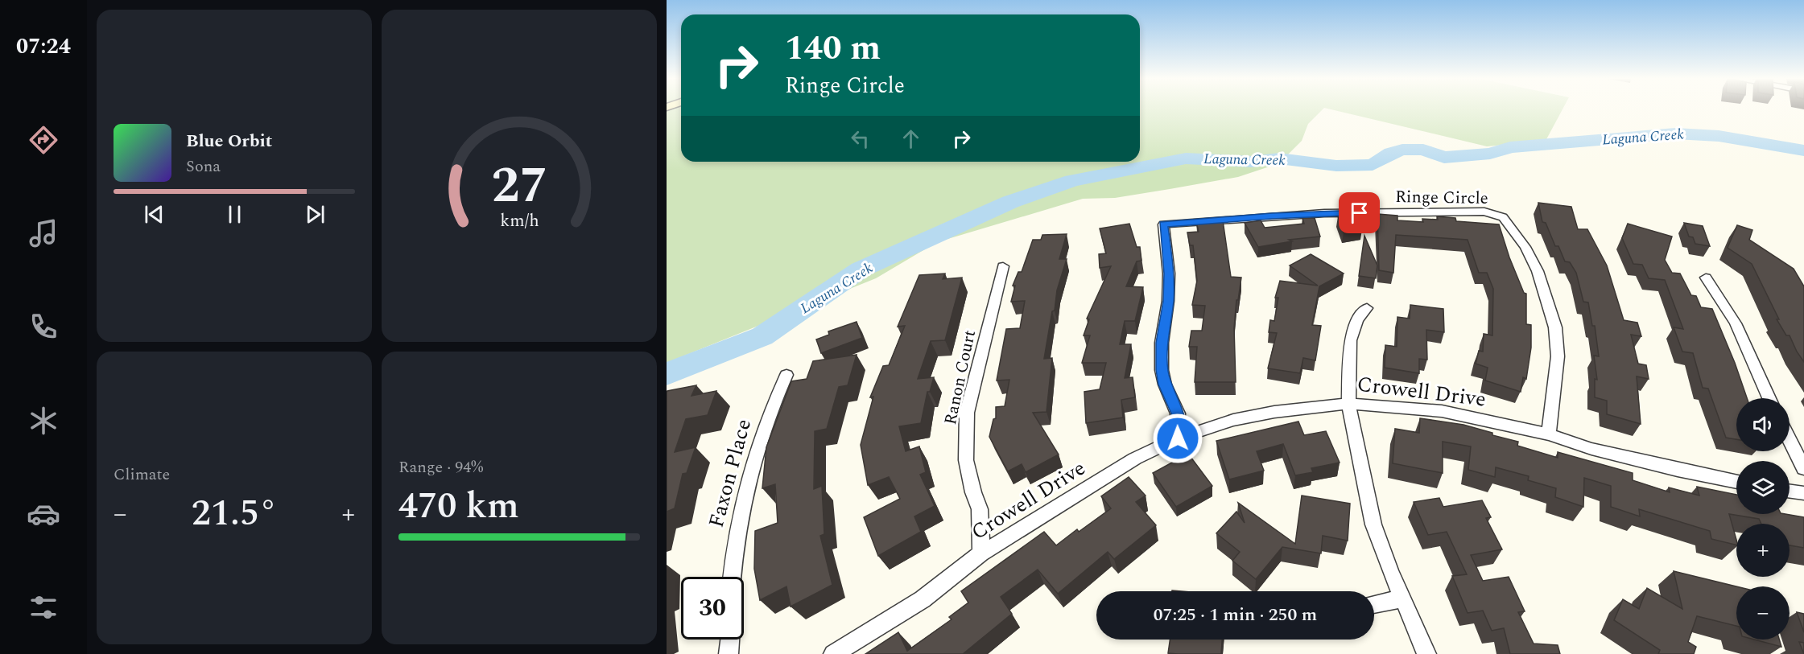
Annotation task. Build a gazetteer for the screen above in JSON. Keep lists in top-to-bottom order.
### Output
{
  "streets": {
    "street": [
      "Ringe Circle",
      "Ranon Court",
      "Crowell Drive",
      "Faxon Place"
    ]
  },
  "crossings": [
    ["Ringe Circle", "Crowell Drive"],
    ["Ranon Court", "Crowell Drive"]
  ],
  "water": ["Laguna Creek"],
  "page": {
    "tabs": "07:24",
    "turn": ["140 m", "Ringe Circle"],
    "song": ["Blue Orbit", "Sona"],
    "tile": [
      "Climate",
      ["Range · 94%", "470 km"]
    ],
    "map_buttons": ["+", "−"],
    "heat": ["−", "21.5°", "+"],
    "limit": "30",
    "trip": "07:25 · 1 min · 250 m",
    "gauge": ["27", "km/h"]
  }
}
